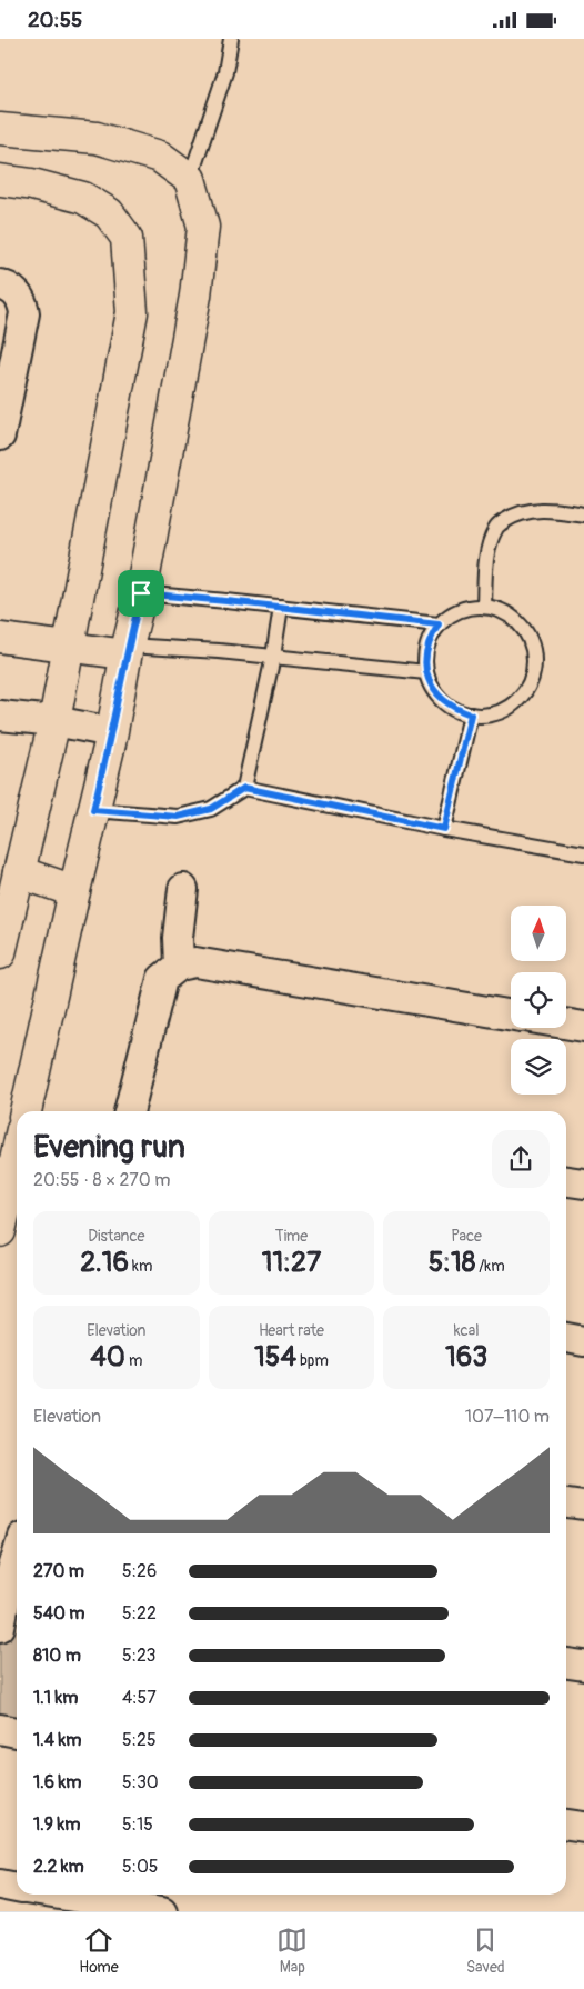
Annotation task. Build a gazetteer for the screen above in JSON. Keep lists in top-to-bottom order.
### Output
{
  "north": "top",
  "page": {
    "status": "20:55",
    "heading": ["Evening run", "20:55 · 8 × 270 m"],
    "stats": [
      ["Distance", "2.16 km"],
      ["Time", "11:27"],
      ["Pace", "5:18 /km"],
      ["Elevation", "40 m"],
      ["Heart rate", "154 bpm"],
      ["kcal", "163"]
    ],
    "chart": ["Elevation", "107–110 m"],
    "list": [
      {
        "name": "270 m",
        "note": "5:26"
      },
      {
        "name": "540 m",
        "note": "5:22"
      },
      {
        "name": "810 m",
        "note": "5:23"
      },
      {
        "name": "1.1 km",
        "note": "4:57"
      },
      {
        "name": "1.4 km",
        "note": "5:25"
      },
      {
        "name": "1.6 km",
        "note": "5:30"
      },
      {
        "name": "1.9 km",
        "note": "5:15"
      },
      {
        "name": "2.2 km",
        "note": "5:05"
      }
    ],
    "tabs": ["Home", "Map", "Saved"]
  }
}
